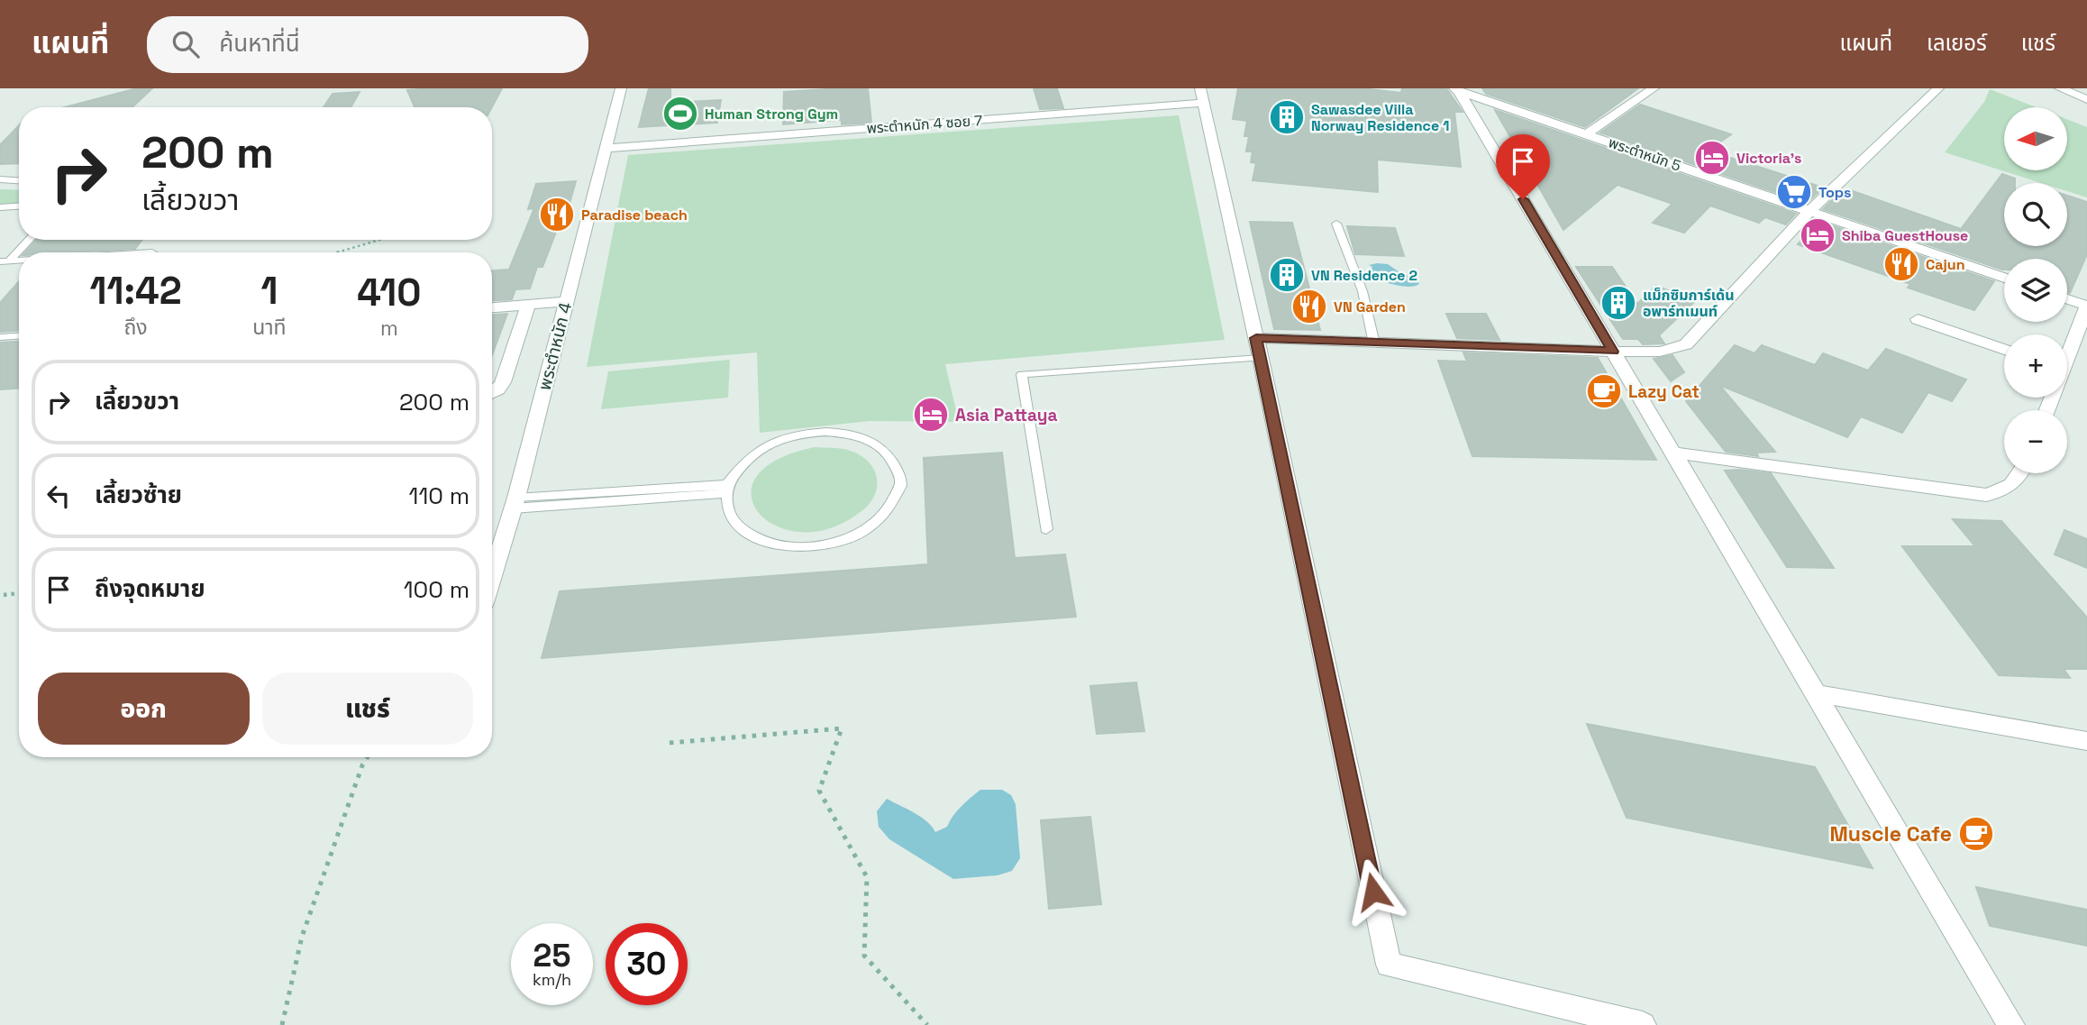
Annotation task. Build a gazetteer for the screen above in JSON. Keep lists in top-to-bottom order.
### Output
{
  "streets": {
    "street": ["พระตำหนัก 4 ซอย 7", "พระตำหนัก 5", "พระตำหนัก 4"]
  },
  "crossings": [
    ["พระตำหนัก 4 ซอย 7", "พระตำหนัก 4"]
  ],
  "places": {
    "sports": ["Human Strong Gym"],
    "building": ["Sawasdee Villa Norway Residence 1", "VN Residence 2", "แม็กซิมการ์เด้น อพาร์ทเมนท์"],
    "hotel": ["Victoria's", "Shiba GuestHouse", "Asia Pattaya"],
    "supermarket": ["Tops"],
    "restaurant": ["Paradise beach", "Cajun", "VN Garden"],
    "cafe": ["Lazy Cat", "Muscle Cafe"]
  },
  "north": "left",
  "page": {
    "header": "แผนที่",
    "search": "ค้นหาที่นี่",
    "nav": ["แผนที่", "เลเยอร์", "แชร์"],
    "map_buttons": ["+", "−"],
    "turn": ["200 m", "เลี้ยวขวา"],
    "eta": [
      "11:42",
      "ถึง",
      "1",
      "นาที",
      "410",
      "m"
    ],
    "list": [
      {
        "name": "เลี้ยวขวา",
        "value": "200 m"
      },
      {
        "name": "เลี้ยวซ้าย",
        "value": "110 m"
      },
      {
        "name": "ถึงจุดหมาย",
        "value": "100 m"
      }
    ],
    "buttons": ["ออก", "แชร์"],
    "speed": "25 km/h",
    "limit": "30"
  }
}
